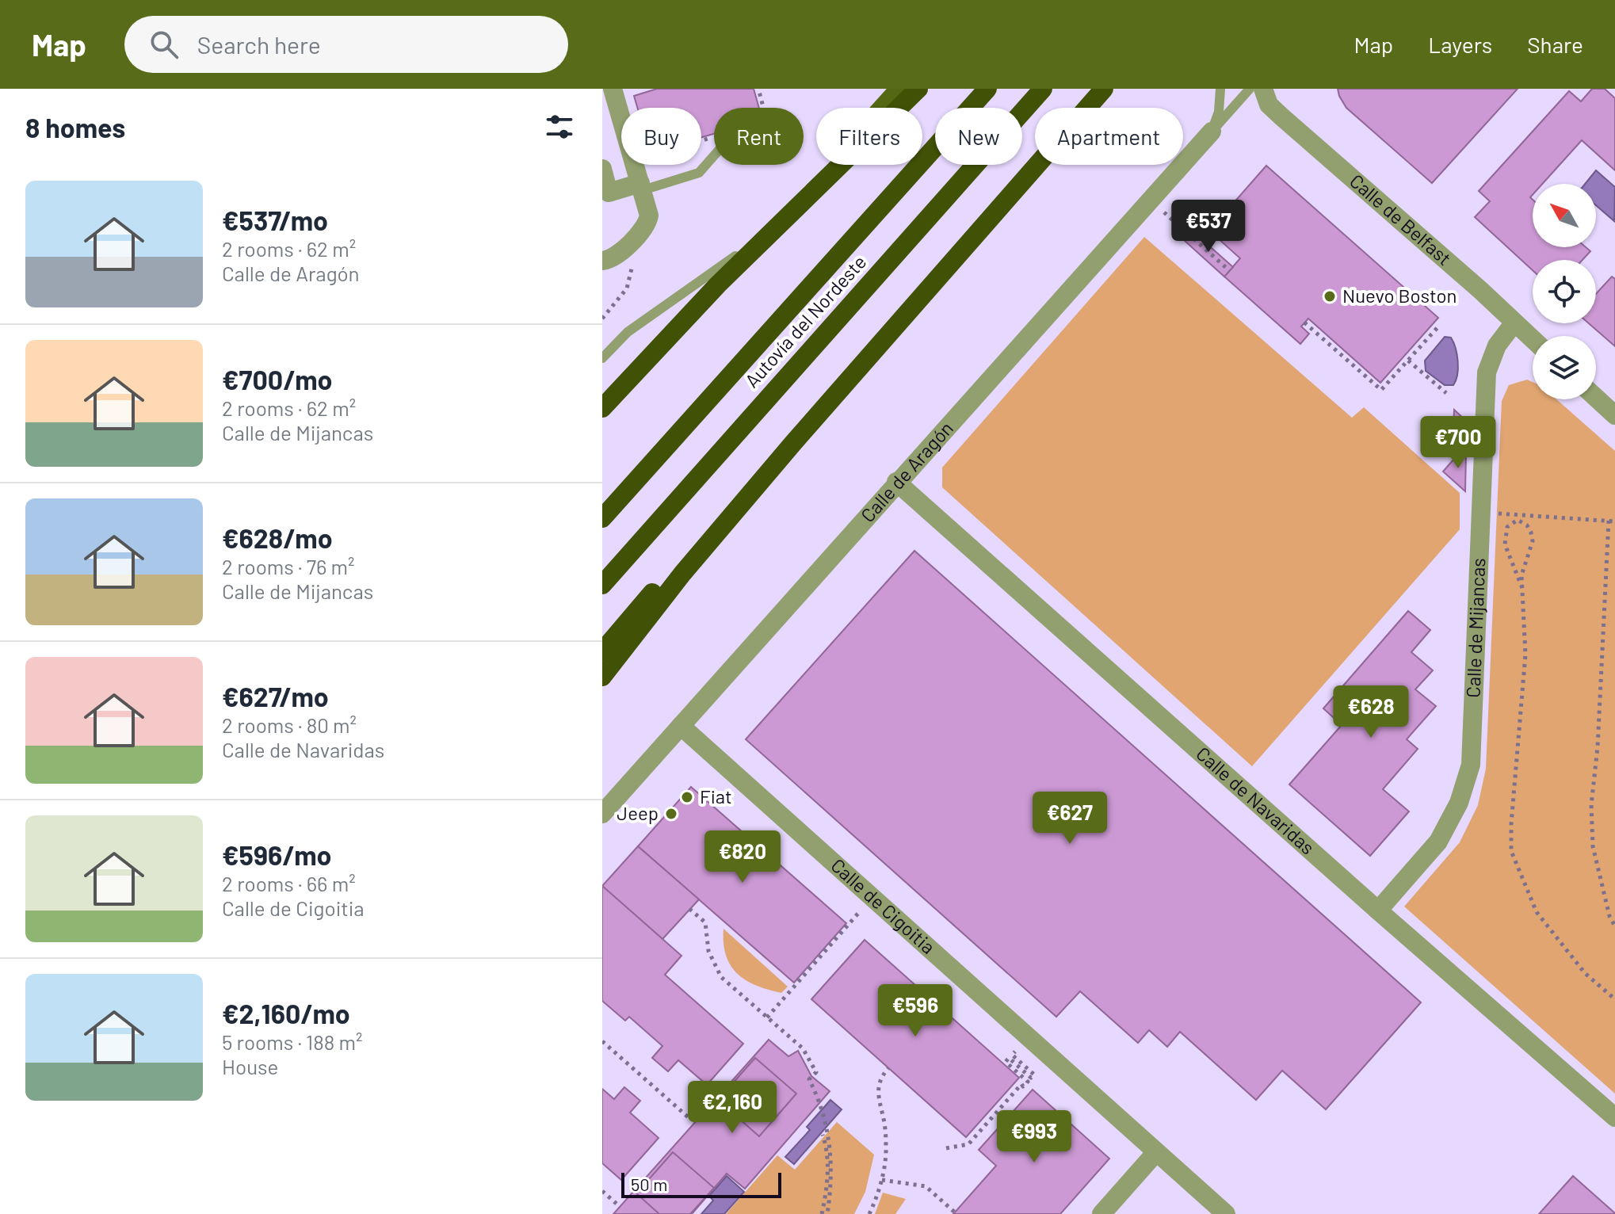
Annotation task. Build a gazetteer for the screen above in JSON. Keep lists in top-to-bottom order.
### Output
{
  "streets": {
    "highway": ["Autovía del Nordeste"],
    "street": [
      "Calle de Belfast",
      "Calle de Aragón",
      "Calle de Mijancas",
      "Calle de Navaridas",
      "Calle de Cigoitia"
    ]
  },
  "crossings": [
    ["Calle de Belfast", "Calle de Mijancas"],
    ["Calle de Aragón", "Calle de Navaridas"],
    ["Calle de Aragón", "Calle de Cigoitia"],
    ["Calle de Mijancas", "Calle de Navaridas"]
  ],
  "places": ["Nuevo Boston", "Fiat", "Jeep"],
  "scale_bar": "50 m",
  "north": "top left",
  "page": {
    "header": "Map",
    "search": "Search here",
    "nav": ["Map", "Layers", "Share"],
    "heading": "8 homes",
    "chip": [
      "Buy",
      "Rent",
      "Filters",
      "New",
      "Apartment"
    ],
    "list": [
      {
        "name": "€537/mo",
        "note": "2 rooms · 62 m² · Calle de Aragón"
      },
      {
        "name": "€700/mo",
        "note": "2 rooms · 62 m² · Calle de Mijancas"
      },
      {
        "name": "€628/mo",
        "note": "2 rooms · 76 m² · Calle de Mijancas"
      },
      {
        "name": "€627/mo",
        "note": "2 rooms · 80 m² · Calle de Navaridas"
      },
      {
        "name": "€596/mo",
        "note": "2 rooms · 66 m² · Calle de Cigoitia"
      },
      {
        "name": "€2,160/mo",
        "note": "5 rooms · 188 m² · House"
      }
    ],
    "price": [
      "€537",
      "€700",
      "€628",
      "€627",
      "€820",
      "€596",
      "€2,160",
      "€993"
    ],
    "scale": "50 m"
  }
}
